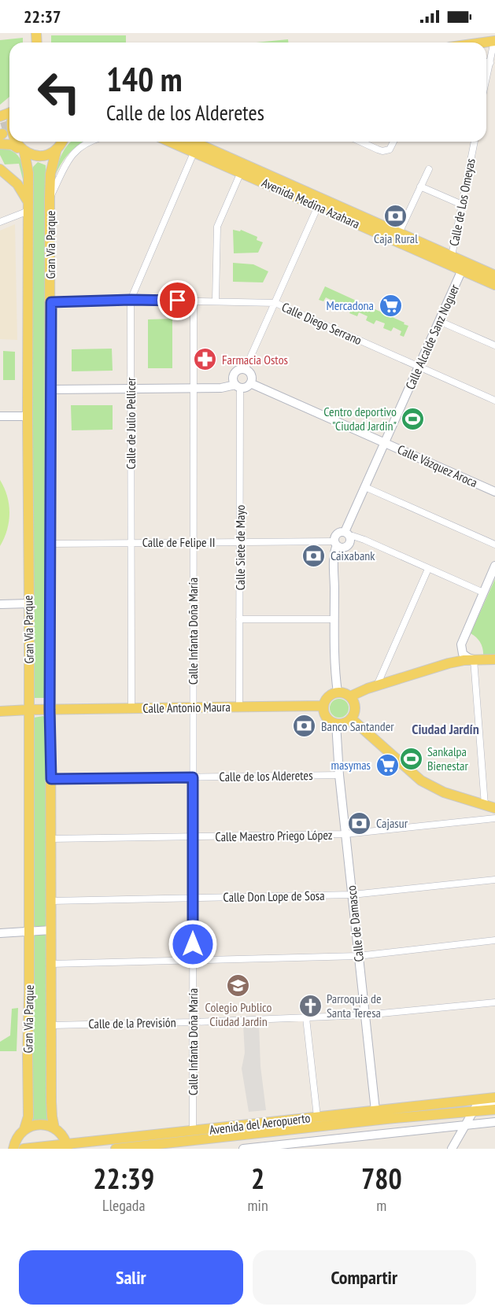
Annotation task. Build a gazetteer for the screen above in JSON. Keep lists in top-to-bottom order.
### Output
{
  "streets": {
    "main road": [
      "Avenida Medina Azahara",
      "Gran Vía Parque",
      "Calle Antonio Maura",
      "Avenida del Aeropuerto"
    ],
    "street": [
      "Calle de Los Omeyas",
      "Calle Diego Serrano",
      "Calle Alcalde Sanz Noguer",
      "Calle de Julio Pellicer",
      "Calle Vázquez Aroca",
      "Calle de Felipe II",
      "Calle Siete de Mayo",
      "Calle Infanta Doña María",
      "Calle de los Alderetes",
      "Calle Maestro Priego López",
      "Calle Don Lope de Sosa",
      "Calle de Damasco",
      "Calle de la Previsión"
    ]
  },
  "crossings": [
    ["Calle de Los Omeyas", "Avenida Medina Azahara"],
    ["Avenida Medina Azahara", "Calle Alcalde Sanz Noguer"],
    ["Avenida Medina Azahara", "Calle de Julio Pellicer"],
    ["Gran Vía Parque", "Calle Diego Serrano"],
    ["Gran Vía Parque", "Calle de Felipe II"],
    ["Gran Vía Parque", "Calle Antonio Maura"],
    ["Gran Vía Parque", "Calle de los Alderetes"],
    ["Gran Vía Parque", "Calle Maestro Priego López"],
    ["Gran Vía Parque", "Calle Don Lope de Sosa"],
    ["Gran Vía Parque", "Calle de la Previsión"],
    ["Calle Diego Serrano", "Calle Alcalde Sanz Noguer"],
    ["Calle Diego Serrano", "Calle de Julio Pellicer"],
    ["Calle Diego Serrano", "Calle Infanta Doña María"],
    ["Calle Alcalde Sanz Noguer", "Calle Vázquez Aroca"],
    ["Calle Alcalde Sanz Noguer", "Calle de Felipe II"],
    ["Calle de Julio Pellicer", "Calle de Felipe II"],
    ["Calle de Julio Pellicer", "Calle Antonio Maura"],
    ["Calle Vázquez Aroca", "Calle Siete de Mayo"],
    ["Calle de Felipe II", "Calle Siete de Mayo"],
    ["Calle de Felipe II", "Calle Infanta Doña María"],
    ["Calle Siete de Mayo", "Calle Antonio Maura"],
    ["Calle Infanta Doña María", "Calle Antonio Maura"],
    ["Calle Infanta Doña María", "Calle de los Alderetes"],
    ["Calle Infanta Doña María", "Calle Maestro Priego López"],
    ["Calle Infanta Doña María", "Calle Don Lope de Sosa"],
    ["Calle Infanta Doña María", "Calle de la Previsión"],
    ["Calle Infanta Doña María", "Avenida del Aeropuerto"],
    ["Calle Antonio Maura", "Calle de Damasco"],
    ["Calle de los Alderetes", "Calle de Damasco"],
    ["Calle Maestro Priego López", "Calle de Damasco"],
    ["Calle Don Lope de Sosa", "Calle de Damasco"],
    ["Calle de Damasco", "Calle de la Previsión"],
    ["Calle de Damasco", "Avenida del Aeropuerto"]
  ],
  "districts": ["Ciudad Jardín"],
  "places": {
    "bank": [
      "Caja Rural",
      "Caixabank",
      "Banco Santander",
      "Cajasur"
    ],
    "supermarket": ["Mercadona", "masymas"],
    "pharmacy": ["Farmacia Ostos"],
    "sports": ["Centro deportivo \"Ciudad Jardin\"", "Sankalpa Bienestar"],
    "school or university": ["Colegio Publico Ciudad Jardin"],
    "church": ["Parroquia de Santa Teresa"]
  },
  "page": {
    "status": "22:37",
    "turn": ["140 m", "Calle de los Alderetes"],
    "eta": [
      "22:39",
      "Llegada",
      "2",
      "min",
      "780",
      "m"
    ],
    "buttons": ["Salir", "Compartir"]
  }
}
